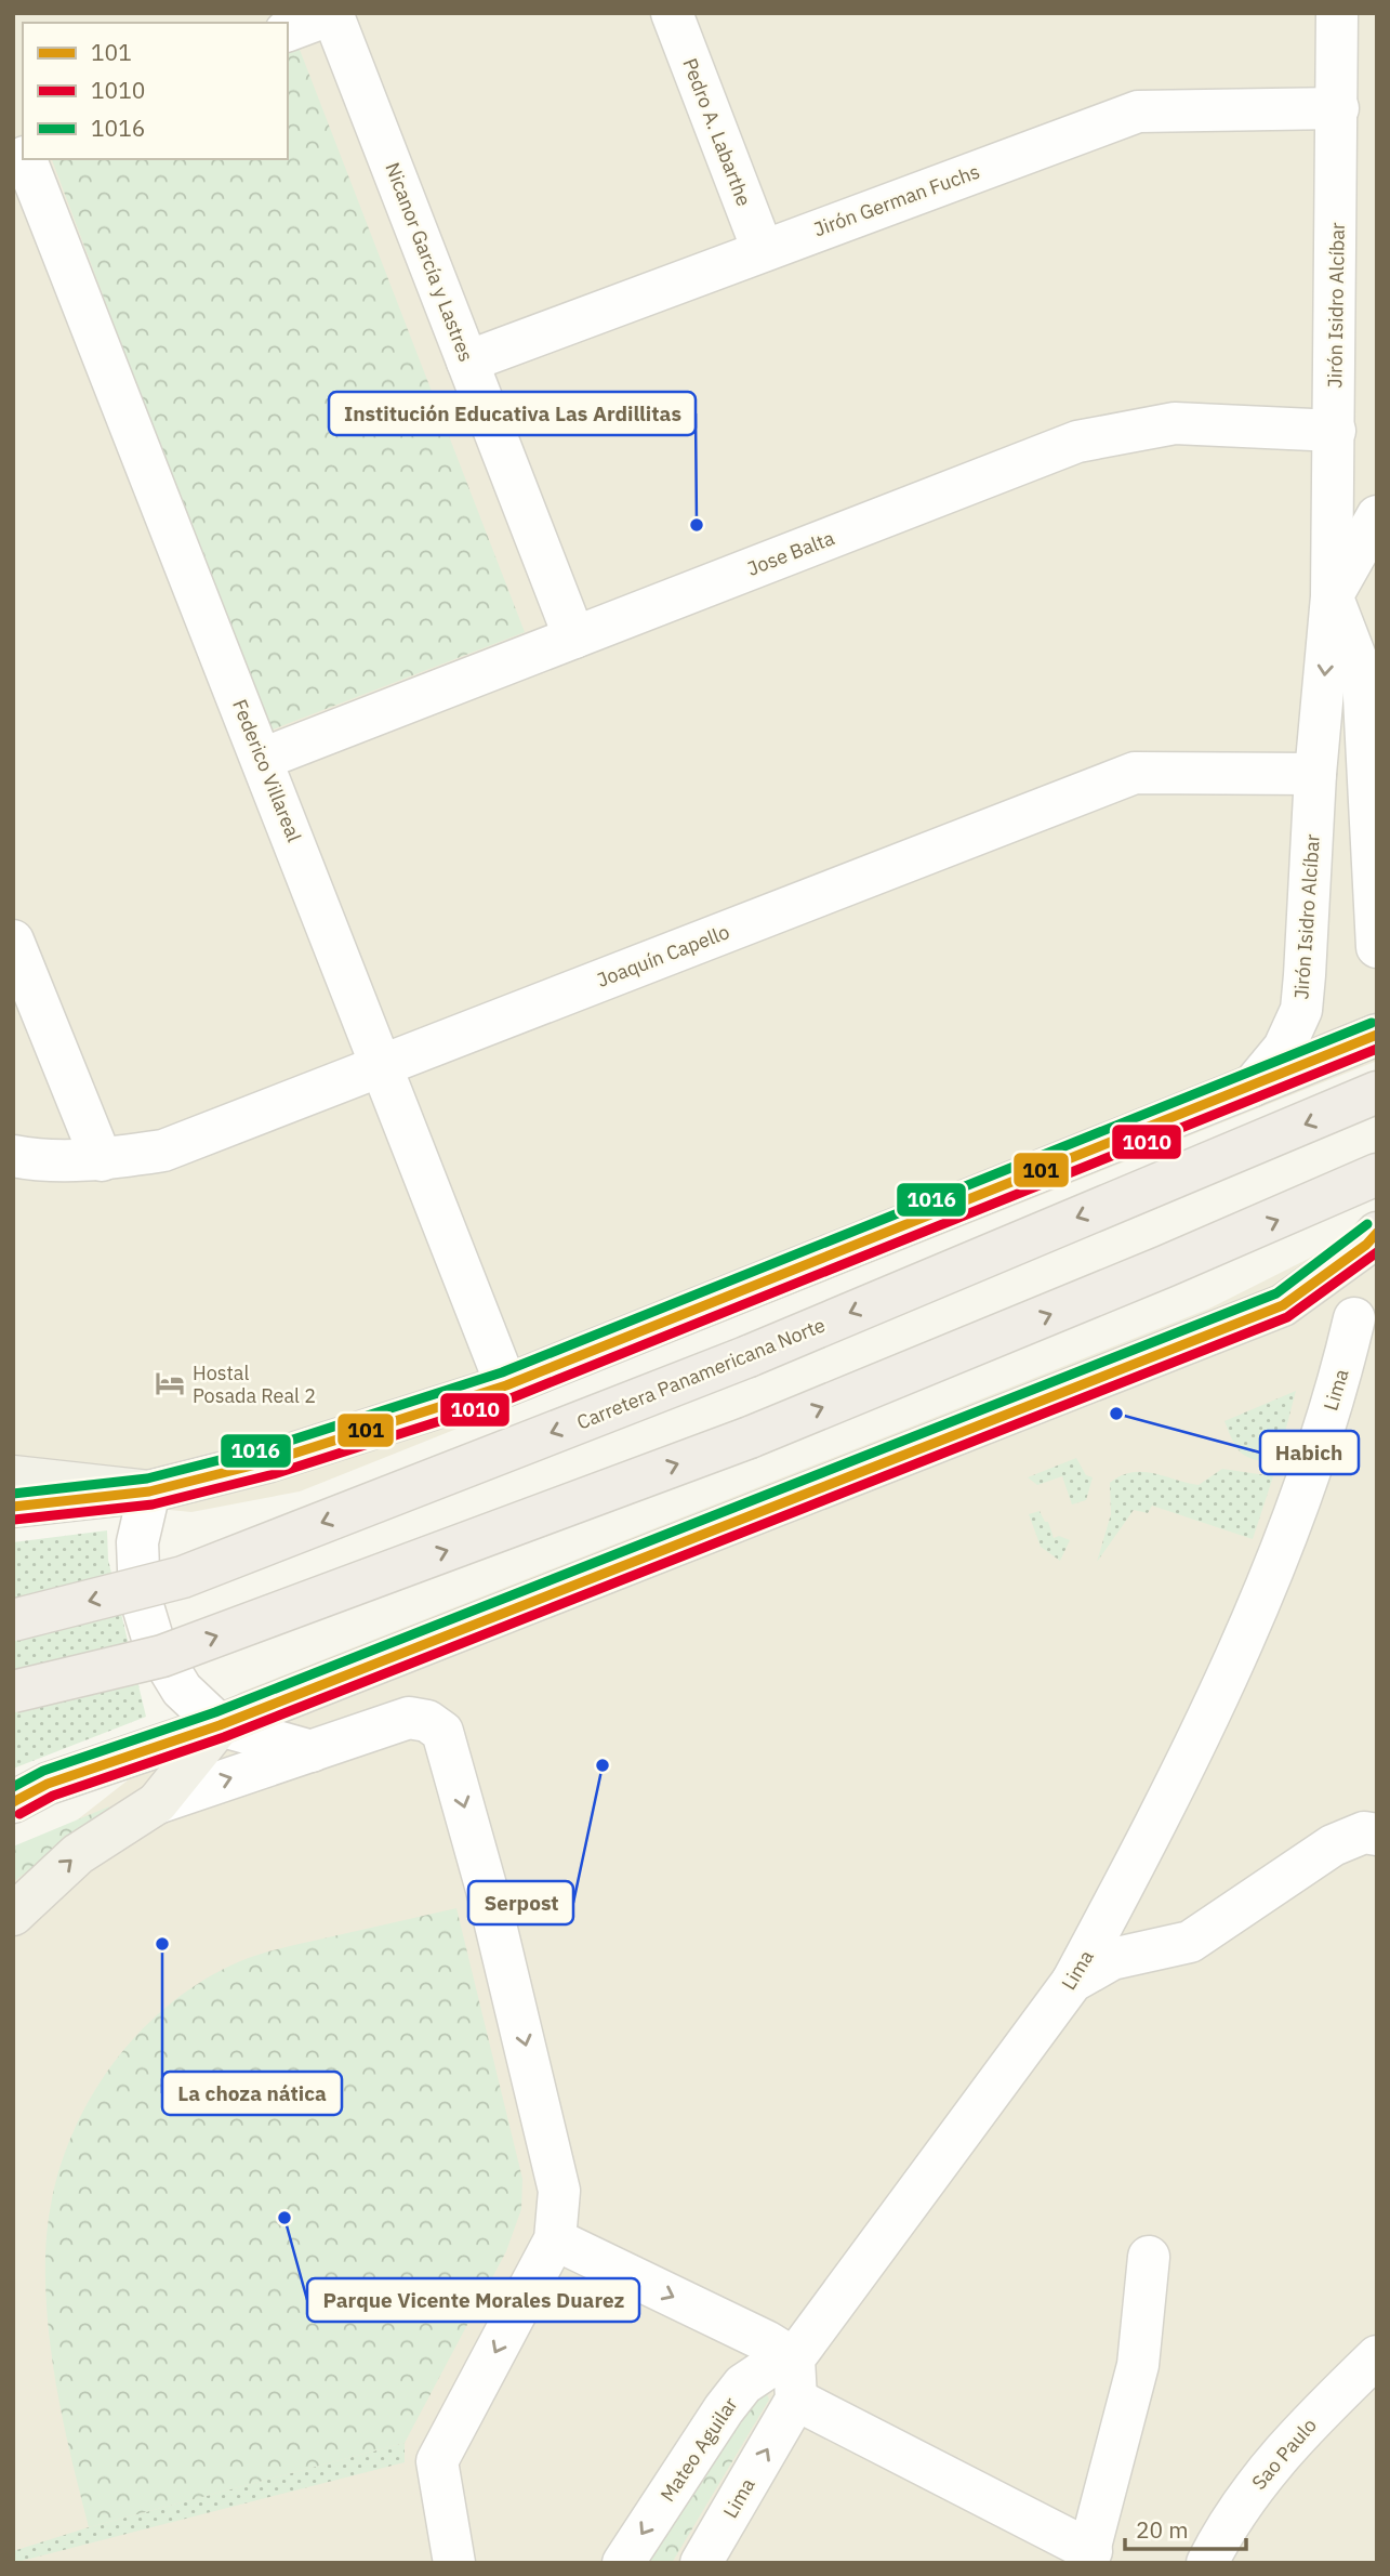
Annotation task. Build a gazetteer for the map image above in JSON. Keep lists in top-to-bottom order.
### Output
{
  "streets": {
    "highway": ["Carretera Panamericana Norte"],
    "street": [
      "Pedro A. Labarthe",
      "Jirón German Fuchs",
      "Nicanor García y Lastres",
      "Jirón Isidro Alcíbar",
      "Jose Balta",
      "Federico Villareal",
      "Joaquín Capello",
      "Lima",
      "Mateo Aguilar",
      "Sao Paulo"
    ]
  },
  "crossings": [
    ["Pedro A. Labarthe", "Jirón German Fuchs"],
    ["Jirón German Fuchs", "Nicanor García y Lastres"],
    ["Jirón German Fuchs", "Jirón Isidro Alcíbar"],
    ["Nicanor García y Lastres", "Jose Balta"],
    ["Jirón Isidro Alcíbar", "Jose Balta"],
    ["Jirón Isidro Alcíbar", "Joaquín Capello"],
    ["Jose Balta", "Federico Villareal"],
    ["Federico Villareal", "Joaquín Capello"],
    ["Lima", "Mateo Aguilar"]
  ],
  "one_way": ["Mateo Aguilar"],
  "places": {
    "other": [
      "Institución Educativa Las Ardillitas",
      "Habich",
      "Serpost",
      "La choza nática",
      "Parque Vicente Morales Duarez"
    ],
    "hotel": ["Hostal Posada Real 2"]
  },
  "lines": ["transit line 1016", "transit line 101", "transit line 1010"],
  "legend": ["101", "1010", "1016"],
  "scale_bar": "20 m"
}
